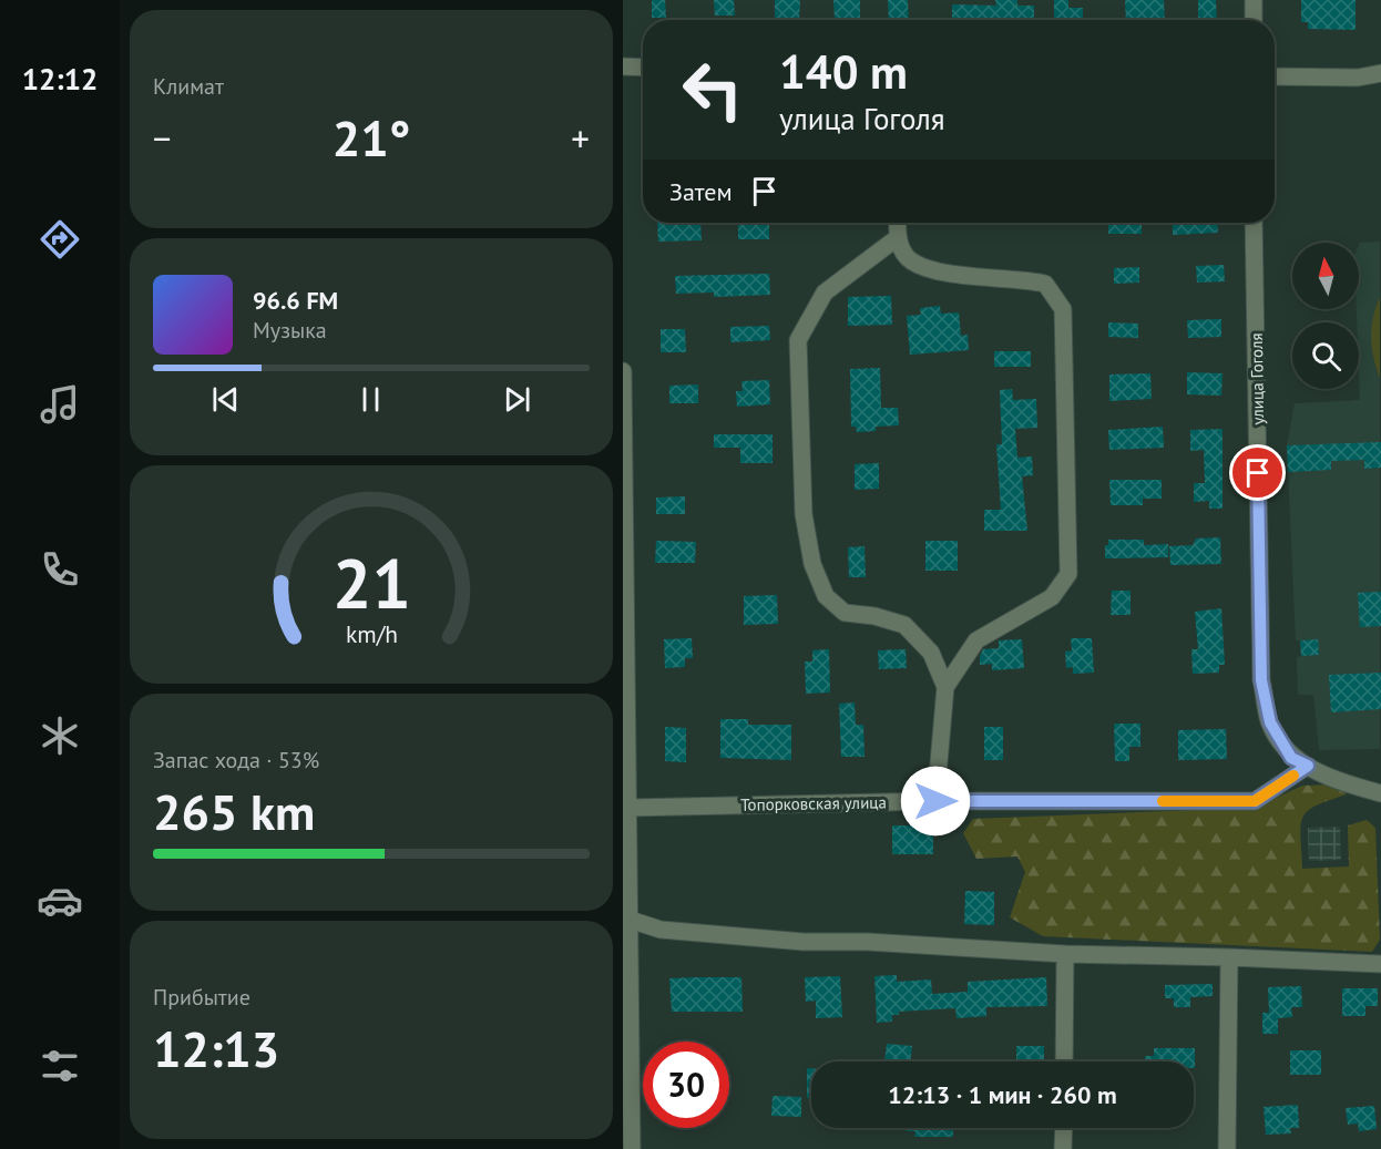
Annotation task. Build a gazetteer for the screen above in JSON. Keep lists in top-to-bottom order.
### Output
{
  "streets": {
    "street": ["улица Гоголя", "Топорковская улица"]
  },
  "crossings": [
    ["улица Гоголя", "Топорковская улица"]
  ],
  "north": "top",
  "page": {
    "tabs": "12:12",
    "tile": [
      "Климат",
      ["Запас хода · 53%", "265 km"],
      ["Прибытие", "12:13"]
    ],
    "turn": ["140 m", "улица Гоголя"],
    "heat": ["−", "21°", "+"],
    "then": "Затем",
    "song": ["96.6 FM", "Музыка"],
    "limit": "30",
    "trip": "12:13 · 1 мин · 260 m",
    "gauge": ["21", "km/h"]
  }
}
